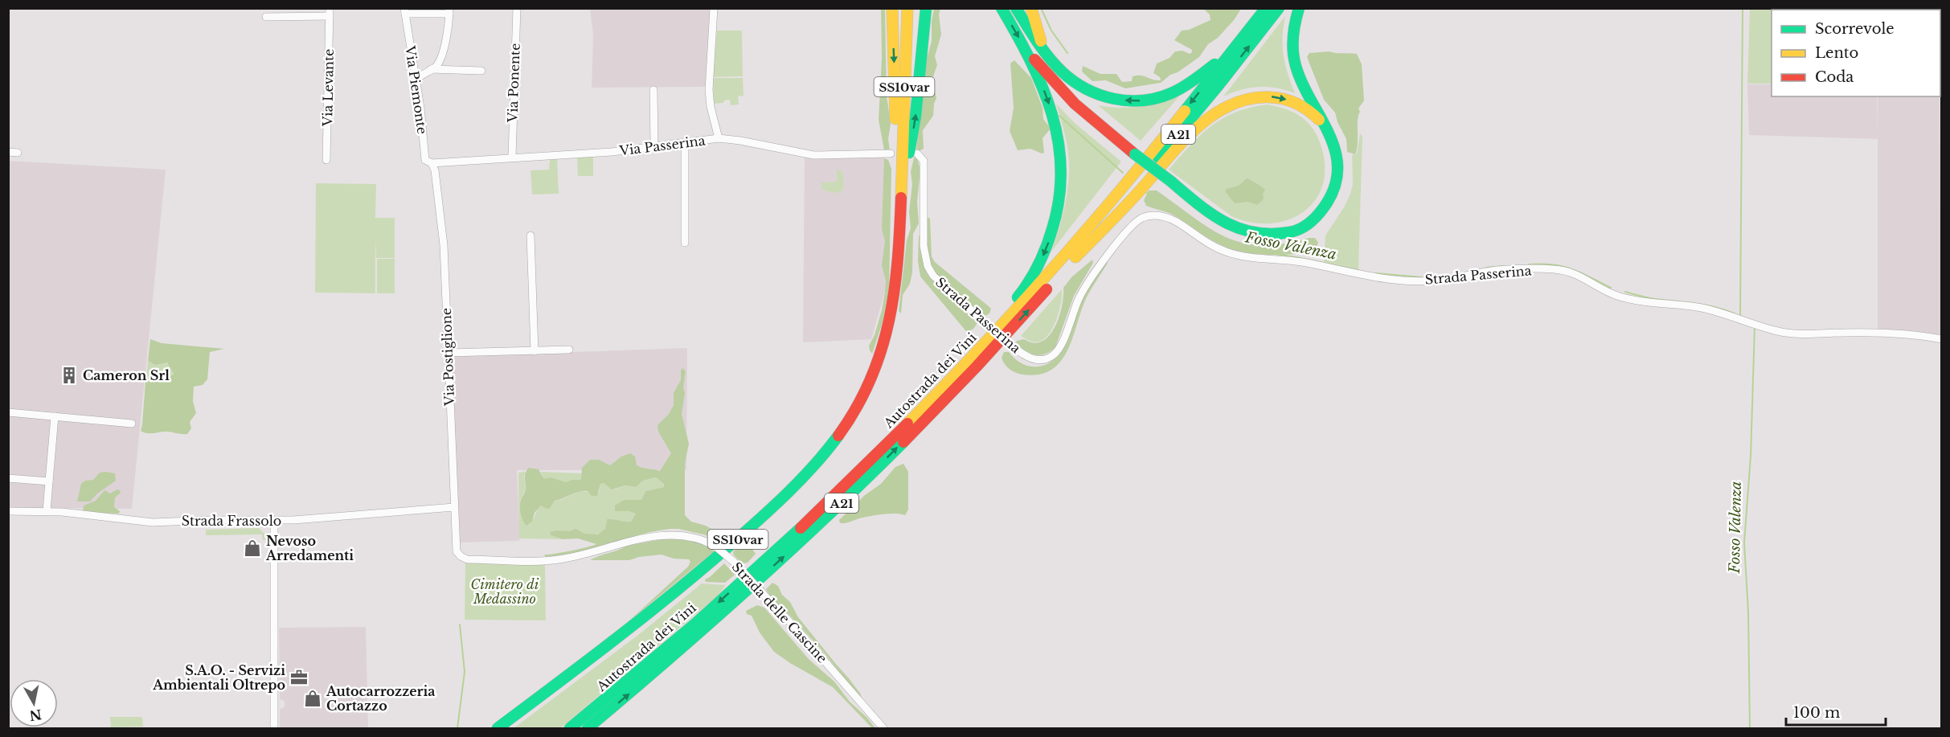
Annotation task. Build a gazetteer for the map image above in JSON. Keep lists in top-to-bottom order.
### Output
{
  "streets": {
    "highway": ["SS10var", "A21", "Autostrada dei Vini"],
    "street": [
      "Via Ponente",
      "Via Levante",
      "Via Piemonte",
      "Via Passerina",
      "Strada Passerina",
      "Via Postiglione",
      "Strada Frassolo",
      "Strada delle Cascine"
    ]
  },
  "crossings": [
    ["Via Ponente", "Via Passerina"],
    ["Via Piemonte", "Via Passerina"],
    ["Via Piemonte", "Via Postiglione"],
    ["Via Passerina", "Via Postiglione"],
    ["Via Postiglione", "Strada Frassolo"],
    ["Via Postiglione", "Strada delle Cascine"]
  ],
  "water": ["Fosso Valenza"],
  "parks": ["Cimitero di Medassino"],
  "places": {
    "building": ["Cameron Srl"],
    "shop": ["Nevoso Arredamenti", "Autocarrozzeria Cortazzo"],
    "office": ["S.A.O. - Servizi Ambientali Oltrepo"]
  },
  "legend": ["Scorrevole", "Lento", "Coda"],
  "scale_bar": "100 m",
  "north": "bottom"
}
